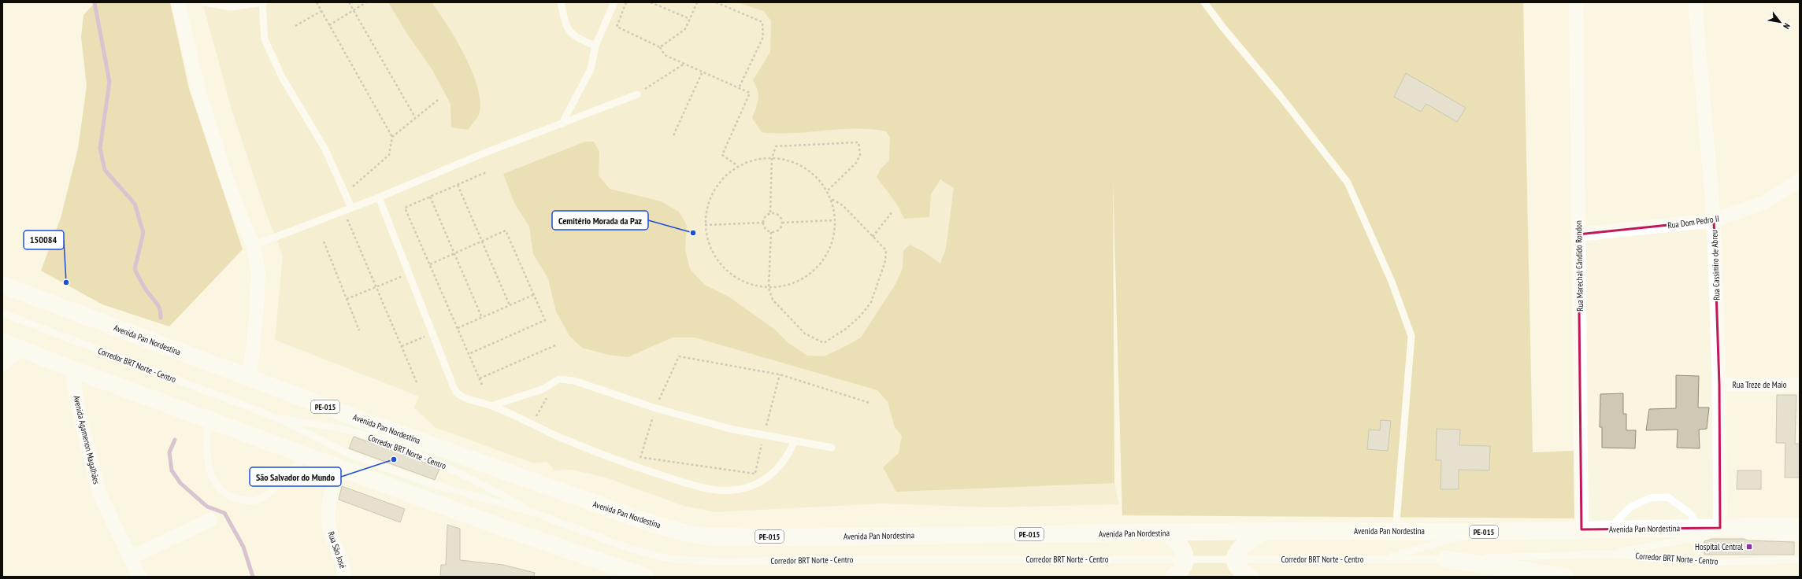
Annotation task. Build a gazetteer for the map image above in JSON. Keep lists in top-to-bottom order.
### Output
{
  "streets": {
    "highway": ["Avenida Pan Nordestina", "PE-015"],
    "street": [
      "Rua Dom Pedro II",
      "Rua Cassimiro de Abreu",
      "Rua Marechal Cândido Rondon",
      "Rua Treze de Maio",
      "Avenida Agamenon Magalhães",
      "Rua São José"
    ],
    "lane": ["Corredor BRT Norte - Centro"]
  },
  "crossings": [
    ["Rua Dom Pedro II", "Rua Cassimiro de Abreu"],
    ["Rua Dom Pedro II", "Rua Marechal Cândido Rondon"],
    ["Rua Cassimiro de Abreu", "Avenida Pan Nordestina"],
    ["Rua Cassimiro de Abreu", "Corredor BRT Norte - Centro"],
    ["Rua Cassimiro de Abreu", "Rua Treze de Maio"],
    ["Rua Marechal Cândido Rondon", "Avenida Pan Nordestina"],
    ["Avenida Pan Nordestina", "Corredor BRT Norte - Centro"]
  ],
  "places": {
    "other": ["Cemitério Morada da Paz", "150084", "São Salvador do Mundo"],
    "transit": ["Hospital Central"]
  },
  "north": "bottom right"
}
